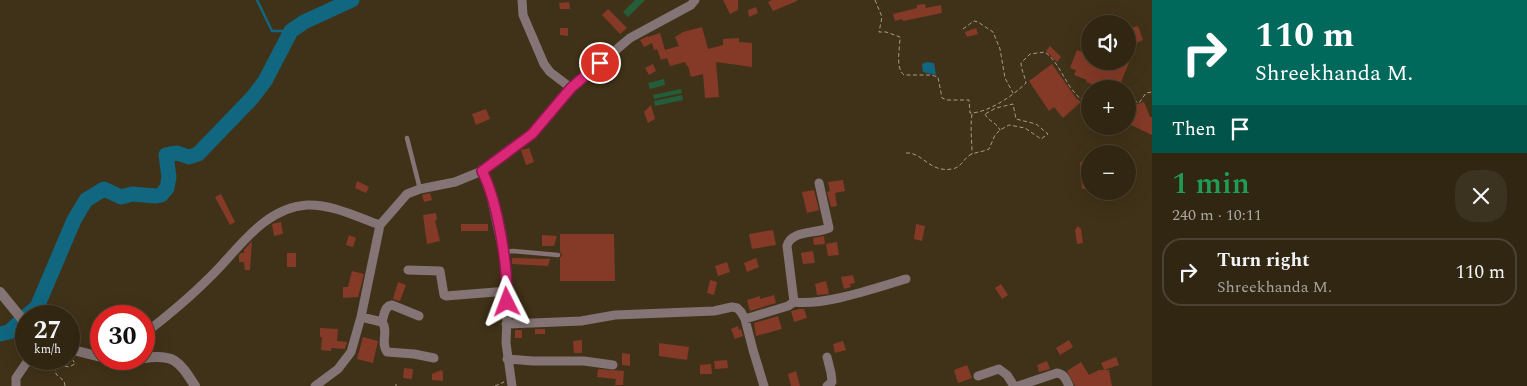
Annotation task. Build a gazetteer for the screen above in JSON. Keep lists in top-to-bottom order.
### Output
{
  "page": {
    "turn": ["110 m", "Shreekhanda M."],
    "map_buttons": ["+", "−"],
    "then": "Then",
    "heading": ["1 min", "240 m · 10:11"],
    "list": [
      {
        "name": "Turn right",
        "note": "Shreekhanda M.",
        "value": "110 m"
      }
    ],
    "speed": "27 km/h",
    "limit": "30"
  }
}
